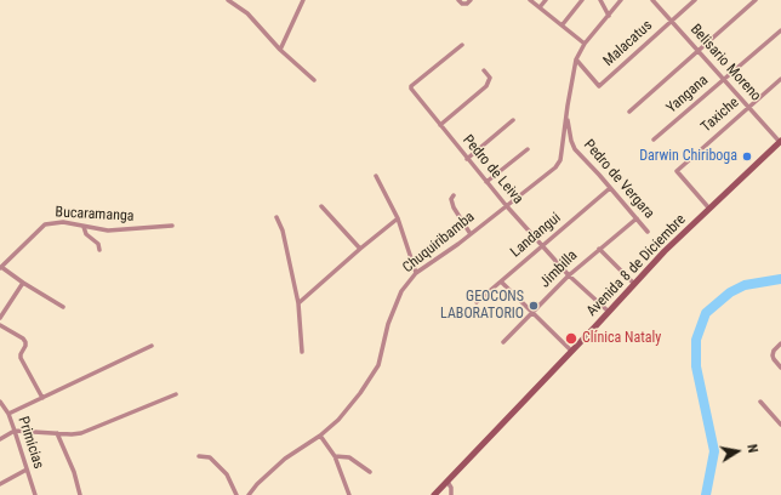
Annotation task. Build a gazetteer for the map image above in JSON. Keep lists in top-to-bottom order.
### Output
{
  "streets": {
    "main road": ["Avenida 8 de Diciembre"],
    "street": [
      "Malacatus",
      "Belisario Moreno",
      "Yangana",
      "Taxiche",
      "Pedro de Leiva",
      "Pedro de Vergara",
      "Bucaramanga",
      "Landangui",
      "Chuquiribamba",
      "Jimbilla",
      "Primicias"
    ]
  },
  "crossings": [
    ["Malacatus", "Belisario Moreno"],
    ["Malacatus", "Chuquiribamba"],
    ["Belisario Moreno", "Yangana"],
    ["Belisario Moreno", "Taxiche"],
    ["Belisario Moreno", "Avenida 8 de Diciembre"],
    ["Taxiche", "Avenida 8 de Diciembre"],
    ["Pedro de Leiva", "Landangui"],
    ["Pedro de Leiva", "Chuquiribamba"],
    ["Pedro de Leiva", "Avenida 8 de Diciembre"],
    ["Pedro de Leiva", "Jimbilla"],
    ["Pedro de Vergara", "Landangui"],
    ["Pedro de Vergara", "Chuquiribamba"],
    ["Pedro de Vergara", "Jimbilla"]
  ],
  "places": ["Darwin Chiriboga", "GEOCONS LABORATORIO", "Clínica Nataly"],
  "north": "right"
}
